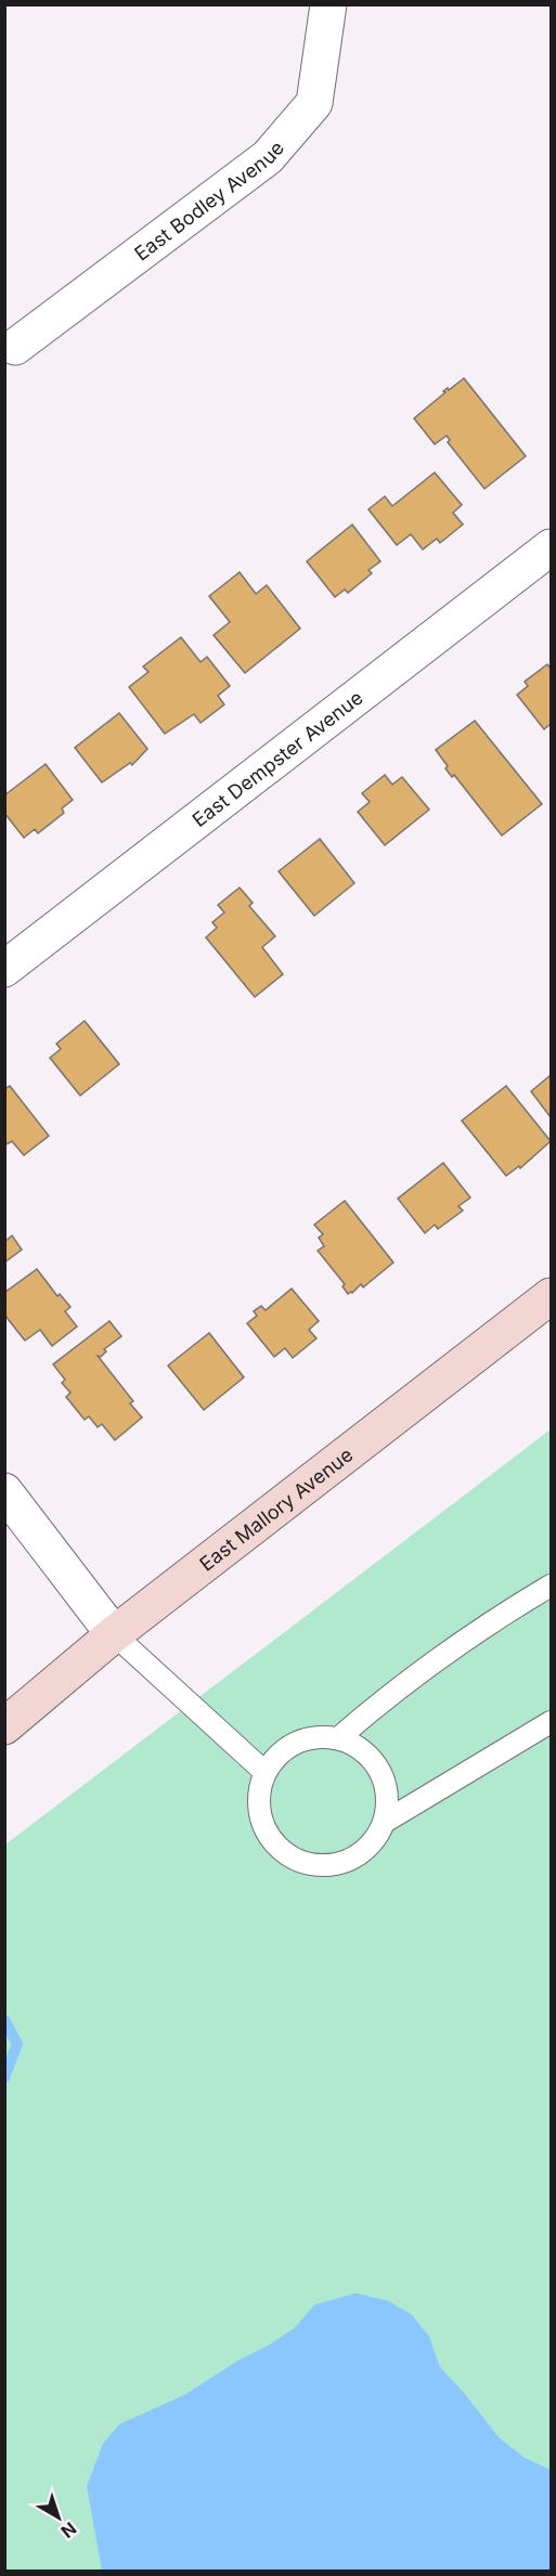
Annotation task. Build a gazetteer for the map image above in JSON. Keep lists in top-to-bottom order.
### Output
{
  "streets": {
    "main road": ["East Mallory Avenue"],
    "street": ["East Bodley Avenue", "East Dempster Avenue"]
  },
  "north": "bottom right"
}
